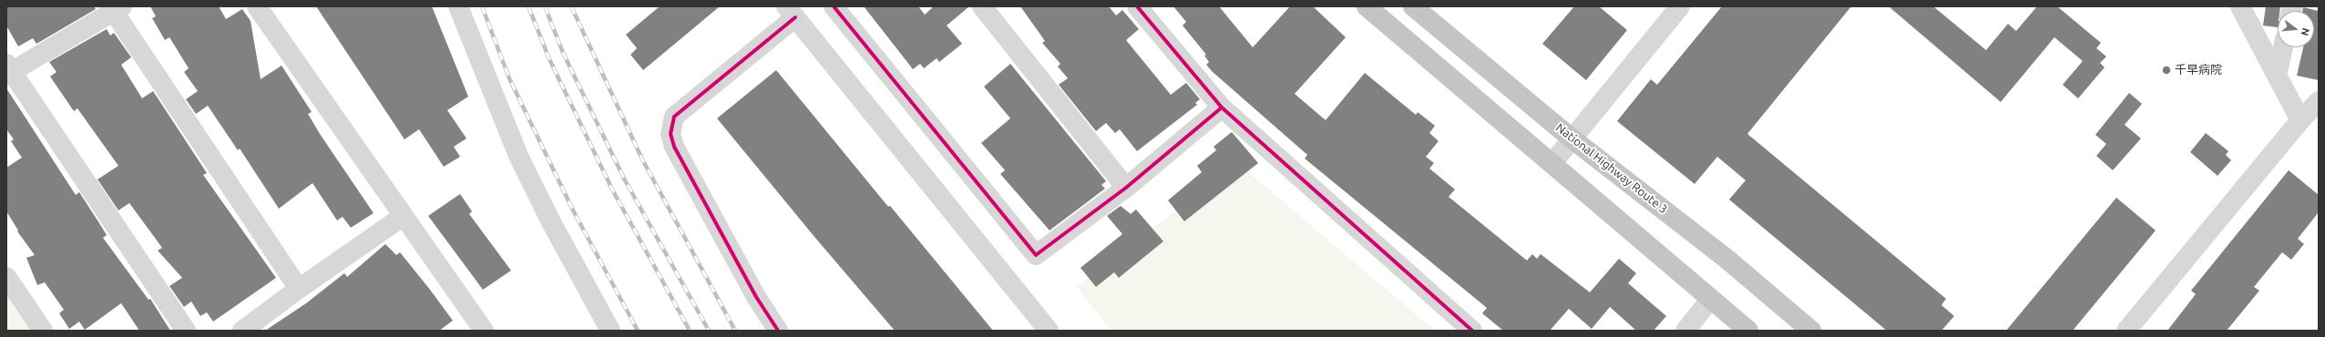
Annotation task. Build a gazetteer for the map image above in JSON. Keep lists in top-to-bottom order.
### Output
{
  "streets": {
    "highway": ["National Highway Route 3"]
  },
  "places": ["千早病院"],
  "north": "right"
}
